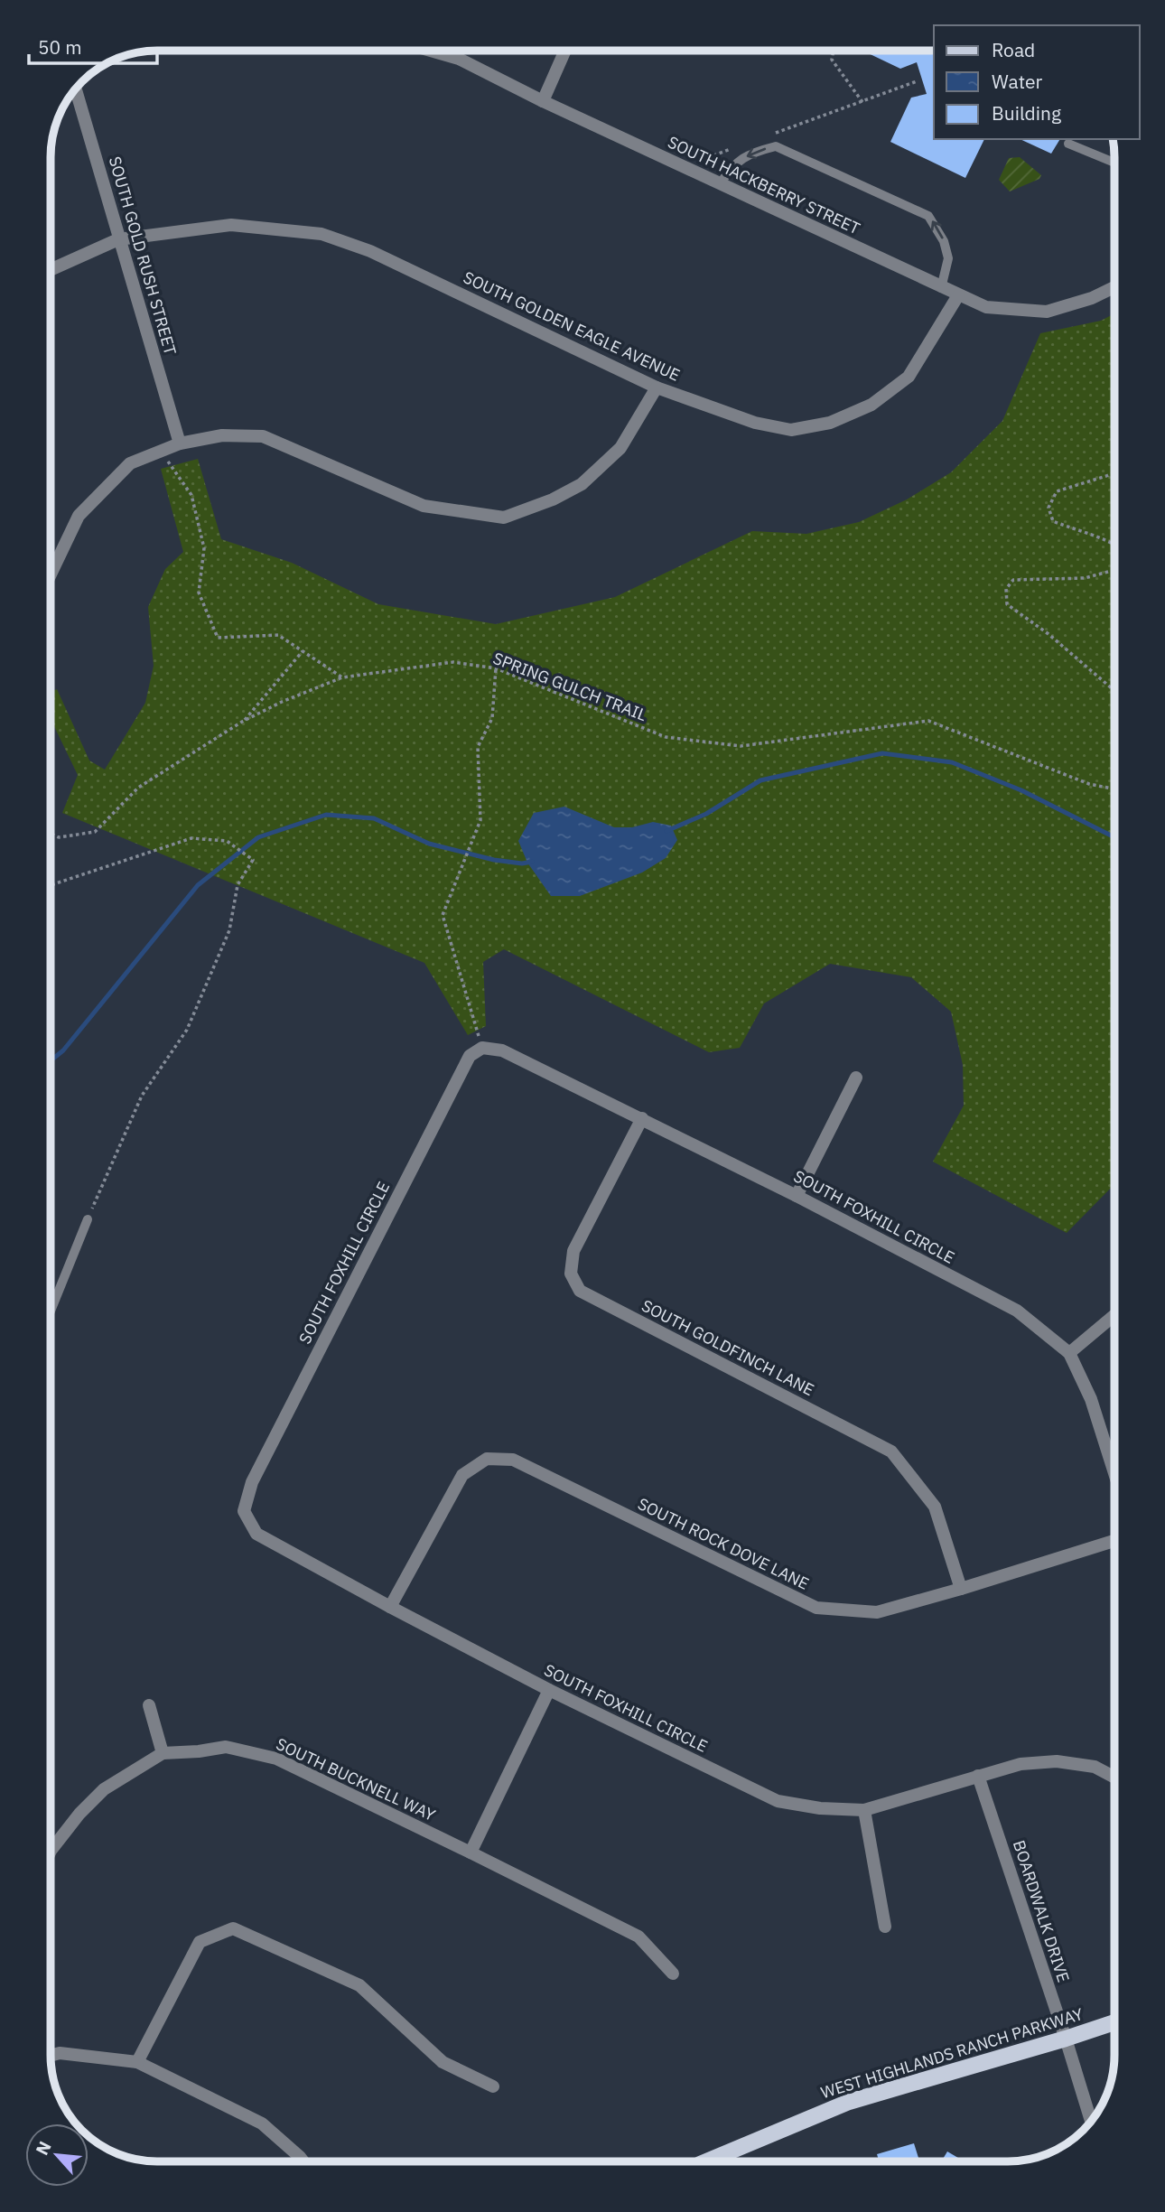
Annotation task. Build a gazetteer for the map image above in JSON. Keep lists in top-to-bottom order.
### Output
{
  "streets": {
    "main road": ["WEST HIGHLANDS RANCH PARKWAY"],
    "street": [
      "SOUTH HACKBERRY STREET",
      "SOUTH GOLD RUSH STREET",
      "SOUTH GOLDEN EAGLE AVENUE",
      "SOUTH FOXHILL CIRCLE",
      "SOUTH GOLDFINCH LANE",
      "SOUTH ROCK DOVE LANE",
      "SOUTH BUCKNELL WAY",
      "BOARDWALK DRIVE"
    ],
    "path": ["SPRING GULCH TRAIL"]
  },
  "crossings": [
    ["SOUTH HACKBERRY STREET", "SOUTH GOLDEN EAGLE AVENUE"],
    ["SOUTH GOLD RUSH STREET", "SOUTH GOLDEN EAGLE AVENUE"],
    ["SOUTH FOXHILL CIRCLE", "SOUTH GOLDFINCH LANE"],
    ["SOUTH FOXHILL CIRCLE", "SOUTH ROCK DOVE LANE"],
    ["SOUTH FOXHILL CIRCLE", "BOARDWALK DRIVE"],
    ["SOUTH GOLDFINCH LANE", "SOUTH ROCK DOVE LANE"],
    ["BOARDWALK DRIVE", "WEST HIGHLANDS RANCH PARKWAY"]
  ],
  "legend": ["Road", "Water", "Building"],
  "scale_bar": "50 m",
  "north": "top left"
}
